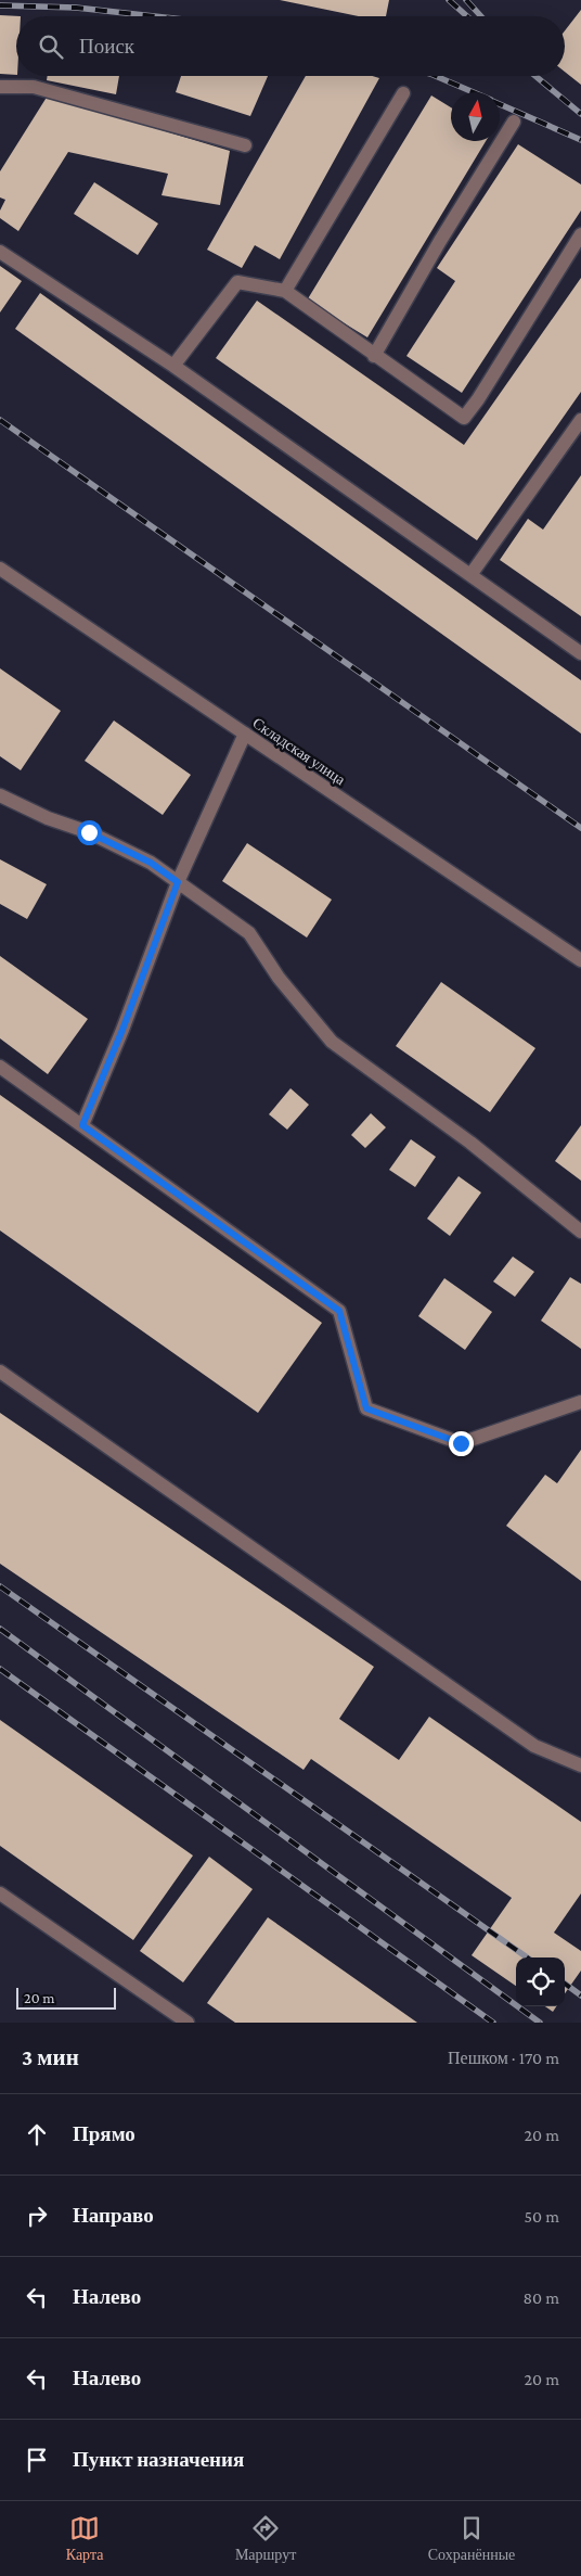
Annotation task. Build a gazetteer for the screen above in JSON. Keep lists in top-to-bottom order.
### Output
{
  "streets": {
    "street": ["Складская улица"]
  },
  "scale_bar": "20 m",
  "north": "top",
  "page": {
    "search": "Поиск",
    "scale": "20 m",
    "heading": ["3 мин", "Пешком · 170 m"],
    "list": [
      ["Прямо", "20 m"],
      ["Направо", "50 m"],
      ["Налево", "80 m"],
      ["Налево", "20 m"],
      "Пункт назначения"
    ],
    "nav": ["Карта", "Маршрут", "Сохранённые"]
  }
}
